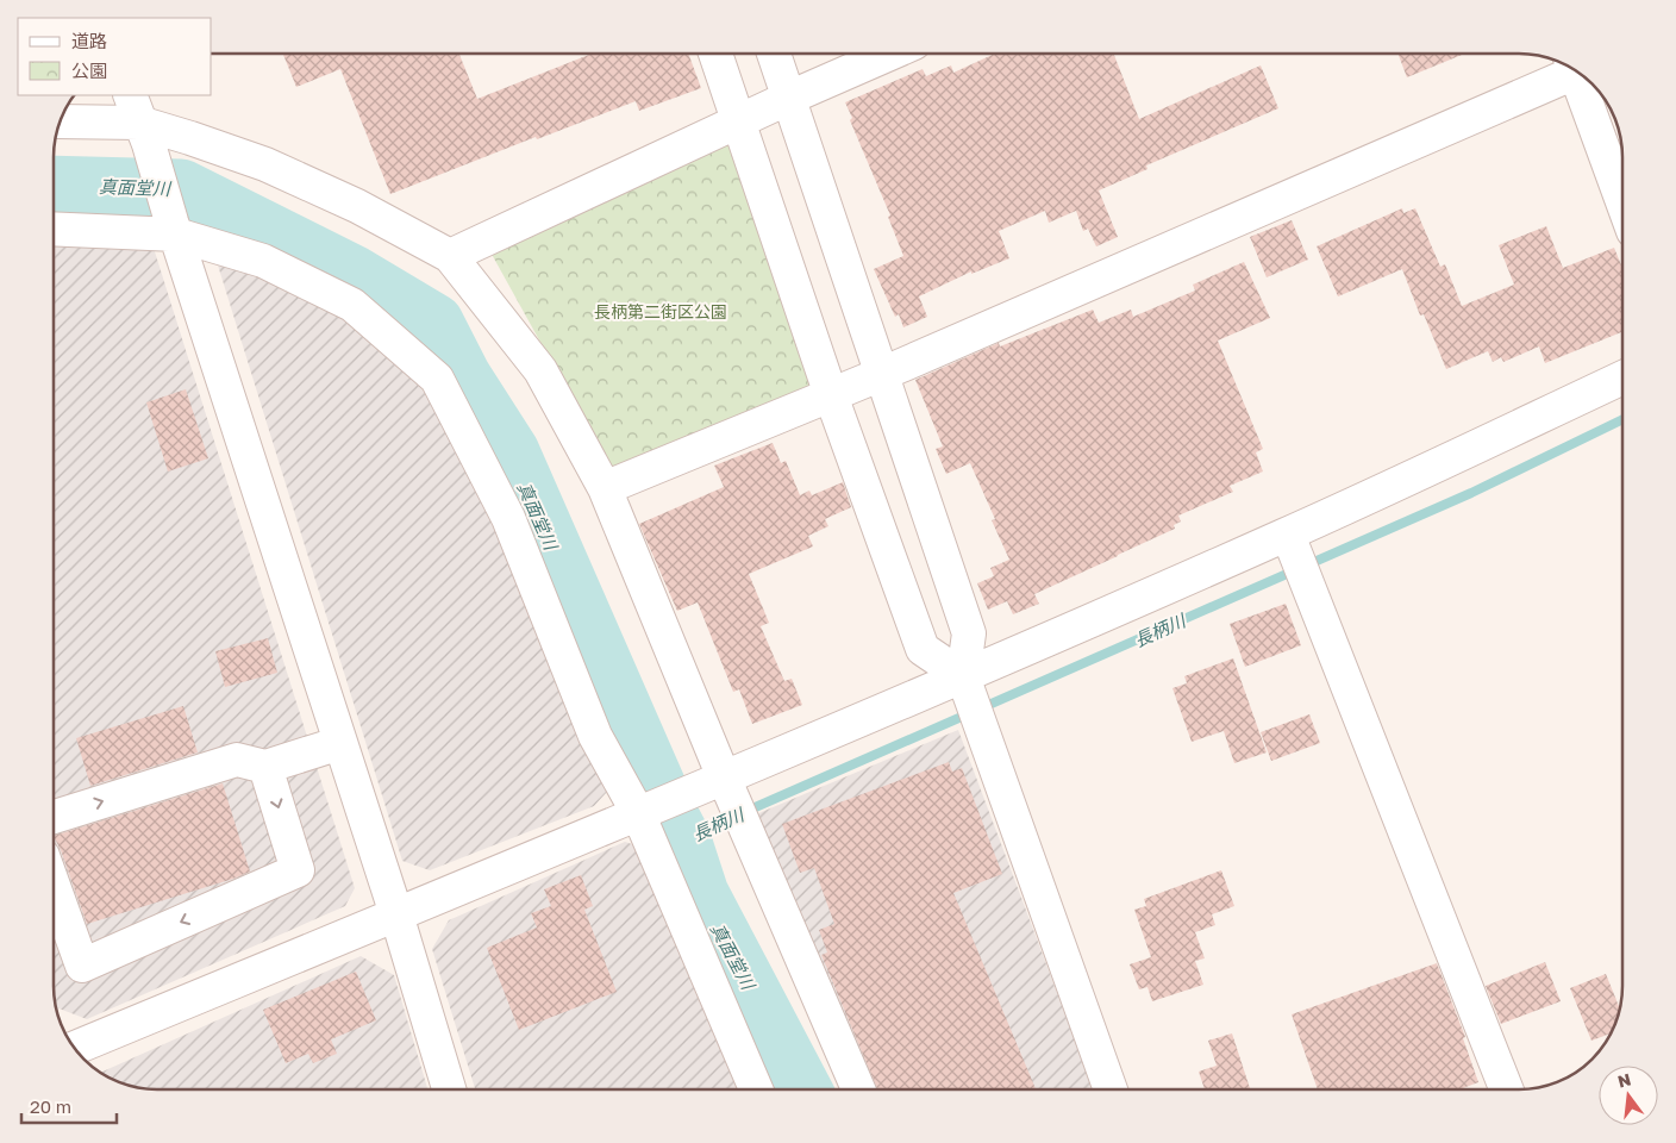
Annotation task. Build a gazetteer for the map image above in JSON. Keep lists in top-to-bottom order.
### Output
{
  "water": ["真面堂川", "長柄川"],
  "parks": ["長柄第二街区公園"],
  "legend": ["道路", "公園"],
  "scale_bar": "20 m",
  "north": "top"
}
